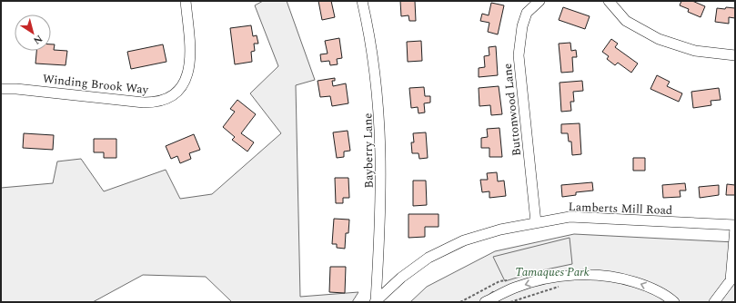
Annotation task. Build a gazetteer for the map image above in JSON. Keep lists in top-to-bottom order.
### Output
{
  "streets": {
    "street": [
      "Winding Brook Way",
      "Buttonwood Lane",
      "Bayberry Lane",
      "Lamberts Mill Road"
    ]
  },
  "crossings": [
    ["Buttonwood Lane", "Lamberts Mill Road"],
    ["Bayberry Lane", "Lamberts Mill Road"]
  ],
  "parks": ["Tamaques Park"],
  "north": "bottom right"
}
